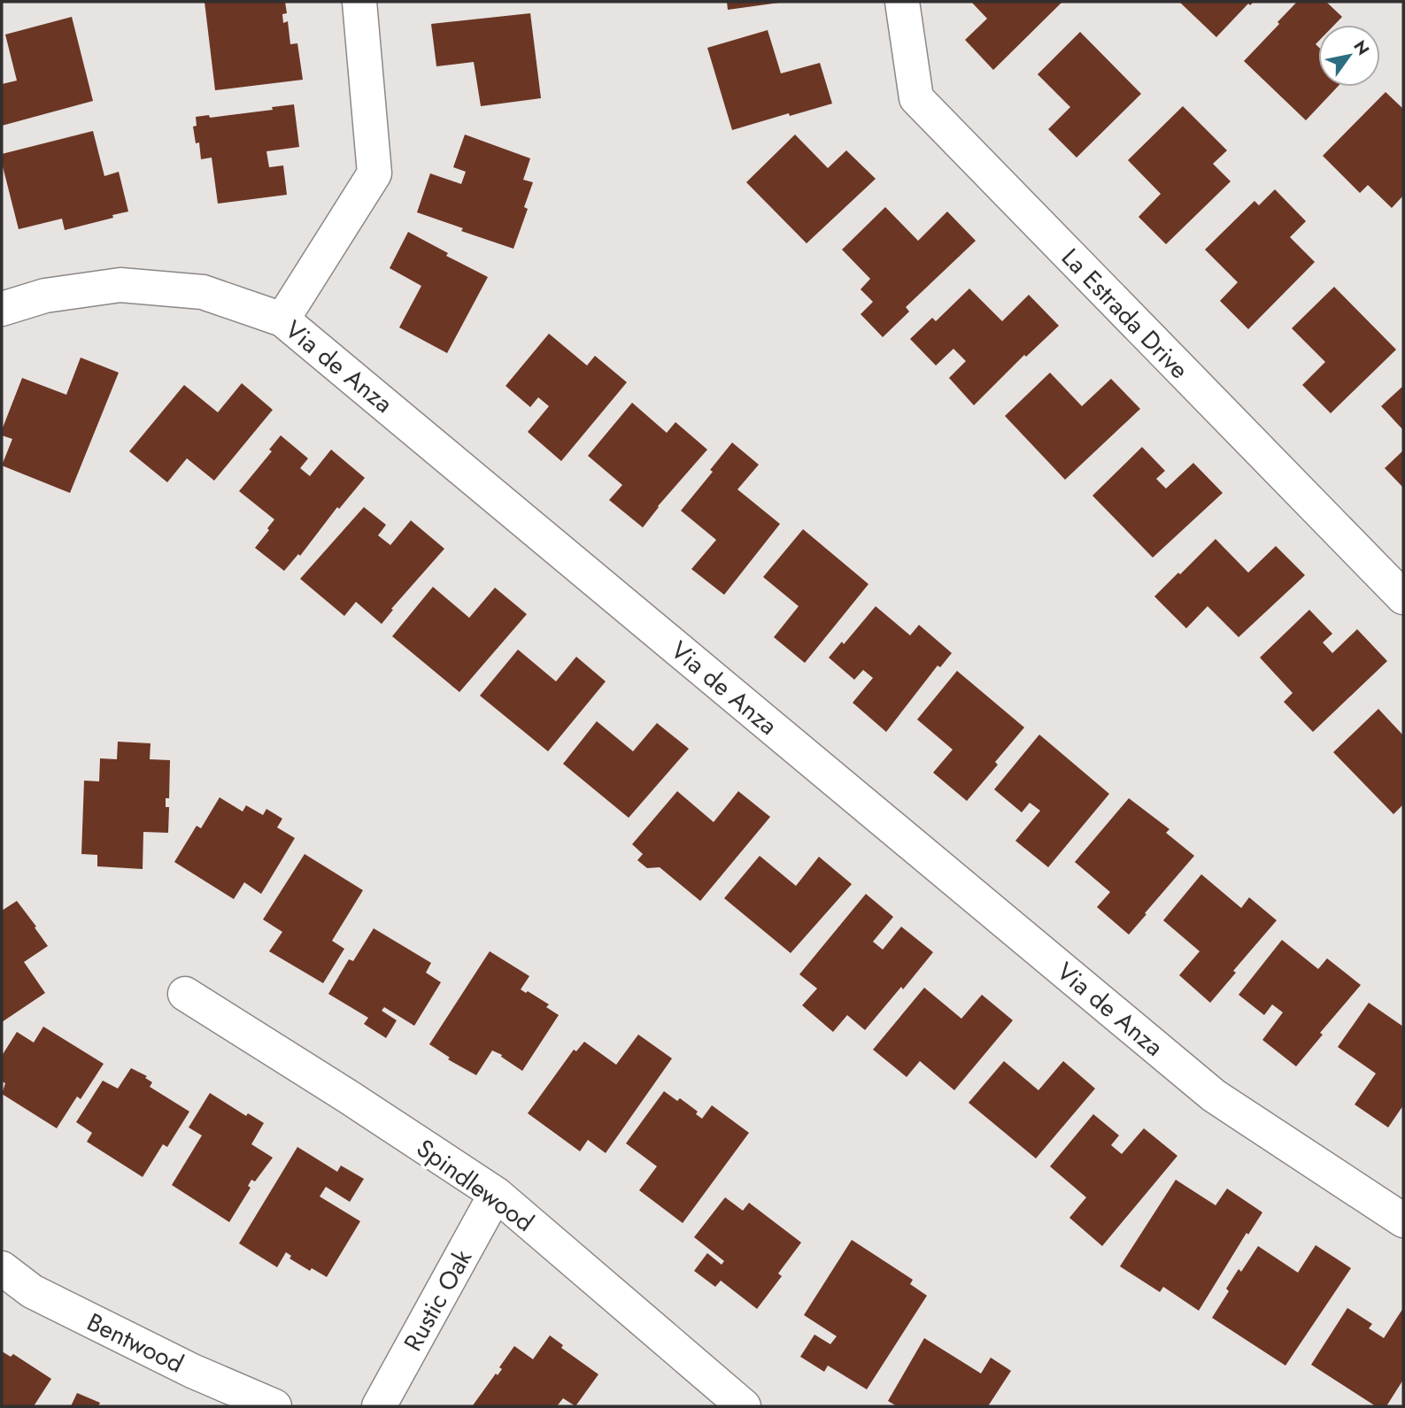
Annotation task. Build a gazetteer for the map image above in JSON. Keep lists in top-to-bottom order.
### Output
{
  "streets": {
    "street": [
      "La Estrada Drive",
      "Via de Anza",
      "Spindlewood",
      "Rustic Oak",
      "Bentwood"
    ]
  },
  "crossings": [
    ["Spindlewood", "Rustic Oak"]
  ],
  "north": "top right"
}
